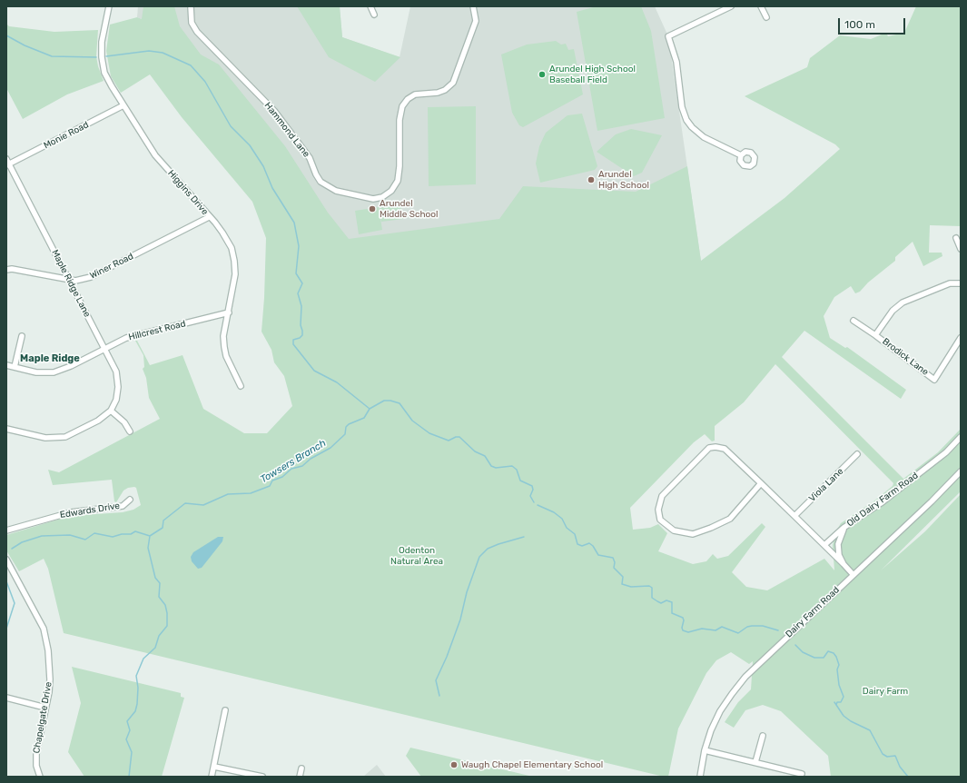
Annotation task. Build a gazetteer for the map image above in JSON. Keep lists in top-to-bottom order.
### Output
{
  "streets": {
    "street": [
      "Hammond Lane",
      "Monie Road",
      "Higgins Drive",
      "Winer Road",
      "Maple Ridge Lane",
      "Hillcrest Road",
      "Brodick Lane",
      "Viola Lane",
      "Old Dairy Farm Road",
      "Edwards Drive",
      "Dairy Farm Road",
      "Chapelgate Drive"
    ]
  },
  "crossings": [
    ["Monie Road", "Higgins Drive"],
    ["Monie Road", "Maple Ridge Lane"],
    ["Higgins Drive", "Winer Road"],
    ["Higgins Drive", "Hillcrest Road"],
    ["Winer Road", "Maple Ridge Lane"],
    ["Maple Ridge Lane", "Hillcrest Road"],
    ["Old Dairy Farm Road", "Dairy Farm Road"]
  ],
  "districts": ["Maple Ridge"],
  "water": ["Towsers Branch"],
  "parks": ["Odenton Natural Area", "Dairy Farm"],
  "places": [
    "Arundel High School Baseball Field",
    "Arundel High School",
    "Arundel Middle School",
    "Waugh Chapel Elementary School"
  ],
  "scale_bar": "100 m"
}
